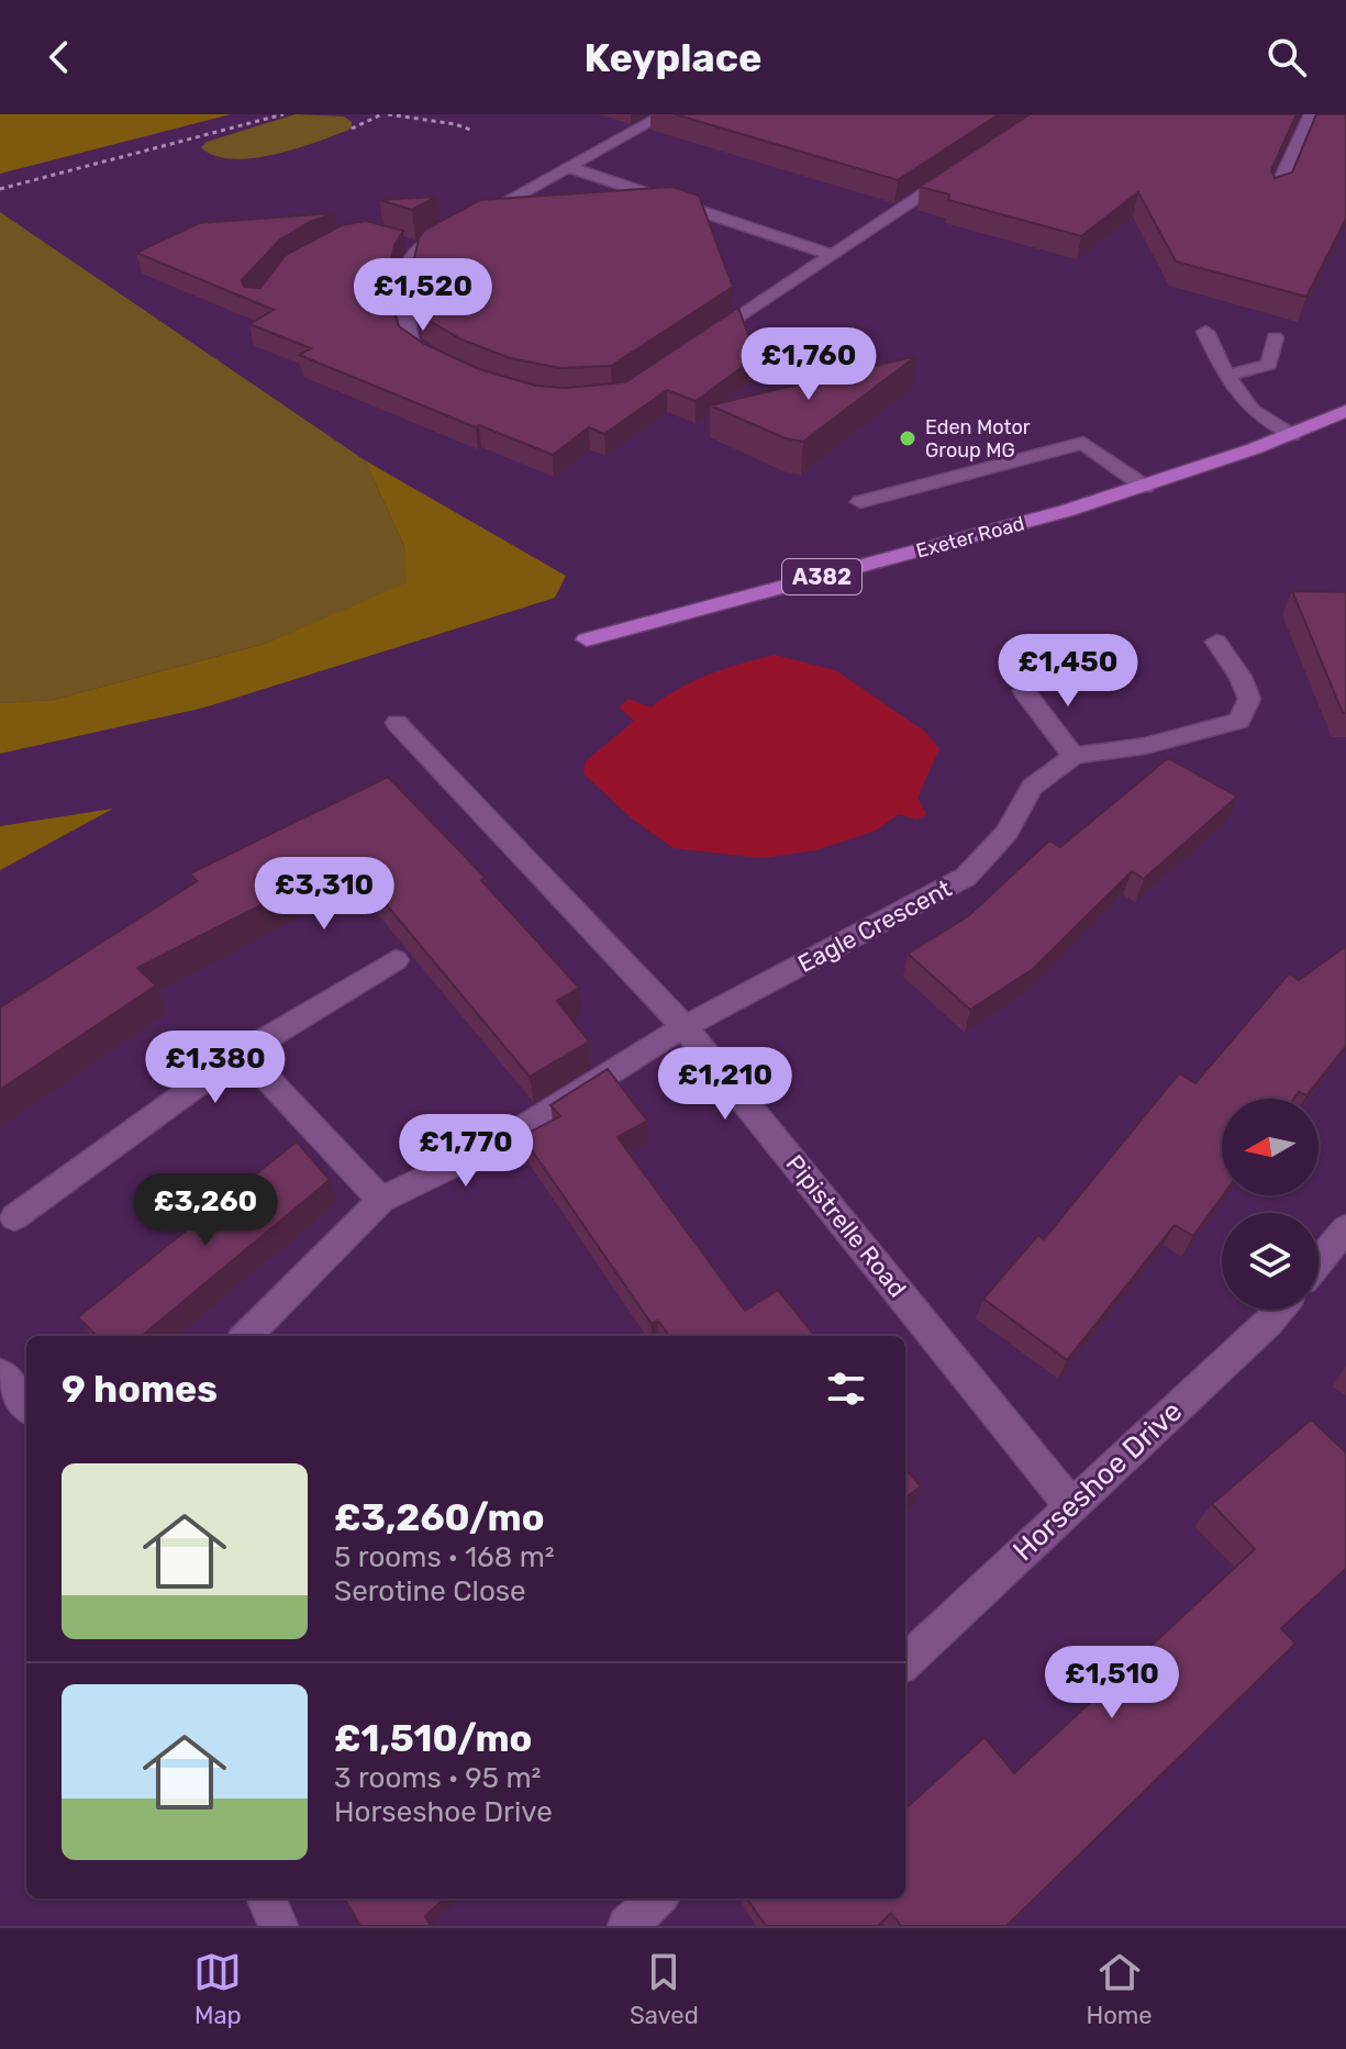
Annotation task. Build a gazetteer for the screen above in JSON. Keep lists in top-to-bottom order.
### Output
{
  "streets": {
    "main road": ["Exeter Road", "A382"],
    "street": ["Eagle Crescent", "Pipistrelle Road", "Horseshoe Drive"]
  },
  "crossings": [
    ["Eagle Crescent", "Pipistrelle Road"],
    ["Pipistrelle Road", "Horseshoe Drive"]
  ],
  "places": ["Eden Motor Group MG"],
  "north": "left",
  "page": {
    "header": "Keyplace",
    "price": [
      "£1,520",
      "£1,760",
      "£1,450",
      "£3,310",
      "£1,380",
      "£1,210",
      "£1,770",
      "£3,260",
      "£1,510"
    ],
    "heading": "9 homes",
    "list": [
      {
        "name": "£3,260/mo",
        "note": "5 rooms · 168 m² · Serotine Close"
      },
      {
        "name": "£1,510/mo",
        "note": "3 rooms · 95 m² · Horseshoe Drive"
      }
    ],
    "tabs": ["Map", "Saved", "Home"]
  }
}
